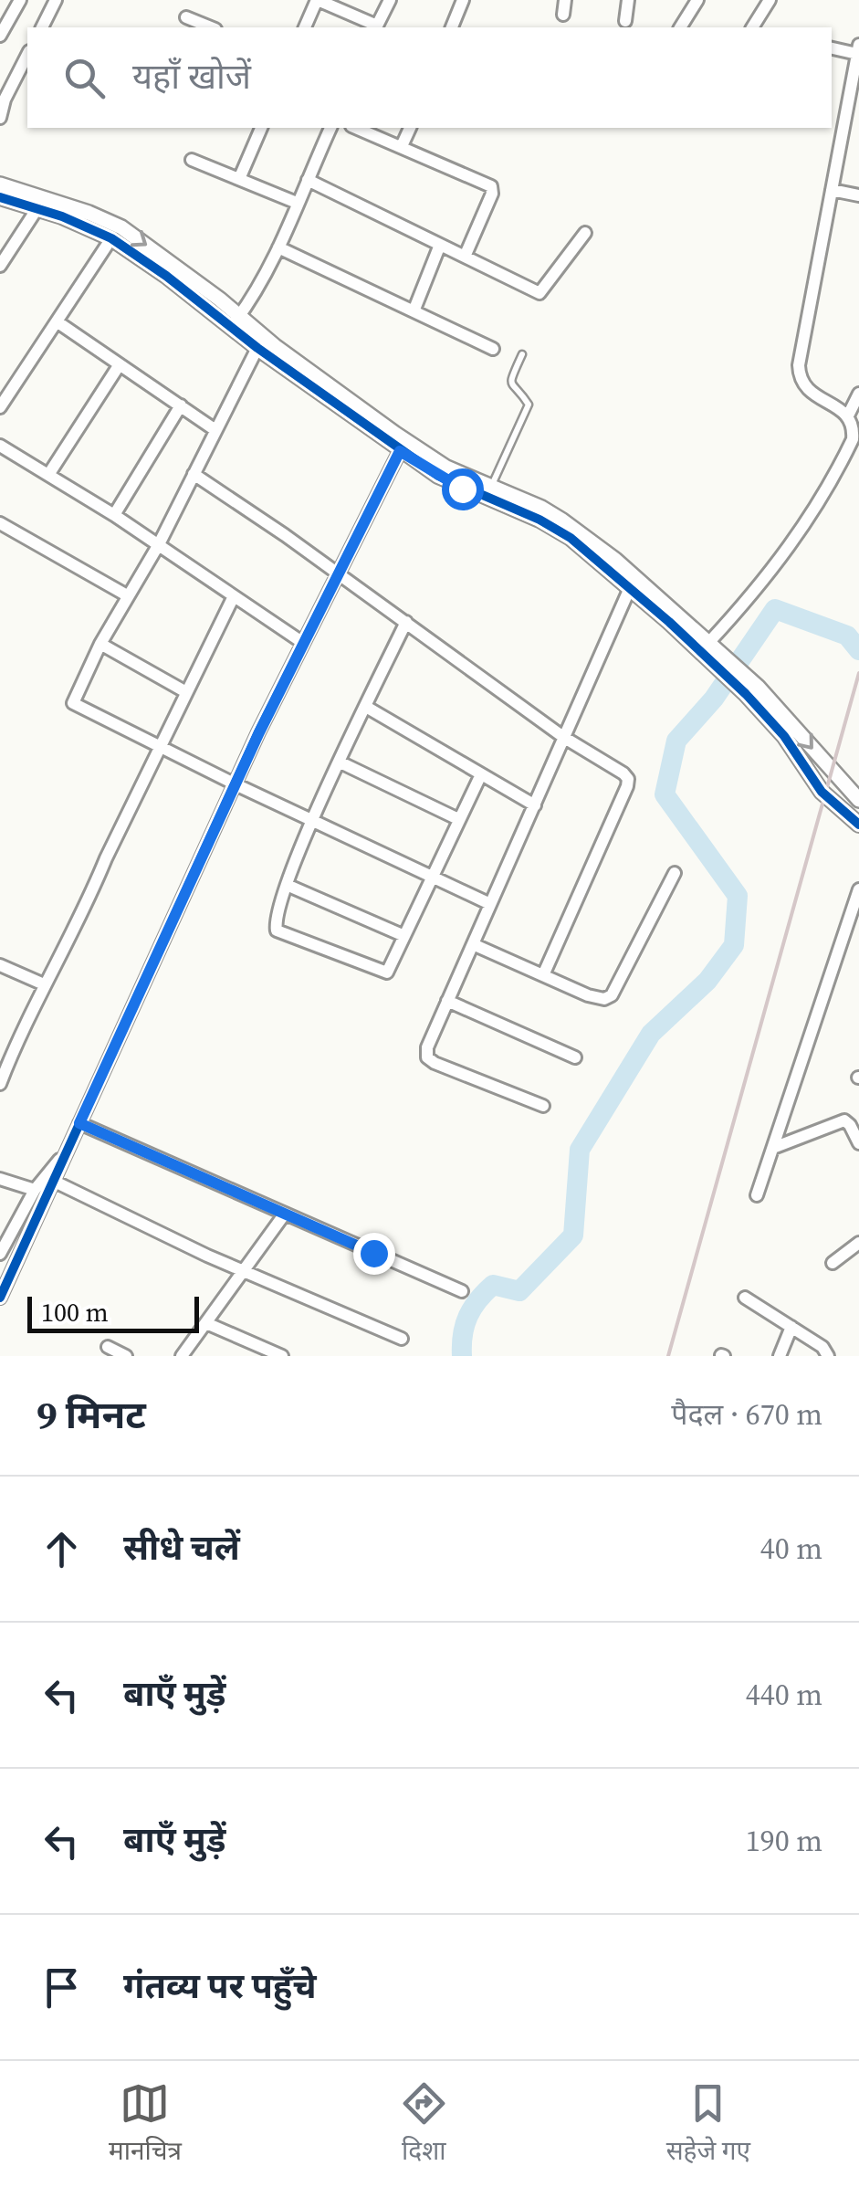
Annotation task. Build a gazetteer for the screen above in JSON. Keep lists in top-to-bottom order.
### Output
{
  "scale_bar": "100 m",
  "page": {
    "search": "यहाँ खोजें",
    "scale": "100 m",
    "heading": ["9 मिनट", "पैदल · 670 m"],
    "list": [
      ["सीधे चलें", "40 m"],
      ["बाएँ मुड़ें", "440 m"],
      ["बाएँ मुड़ें", "190 m"],
      "गंतव्य पर पहुँचे"
    ],
    "nav": ["मानचित्र", "दिशा", "सहेजे गए"]
  }
}
